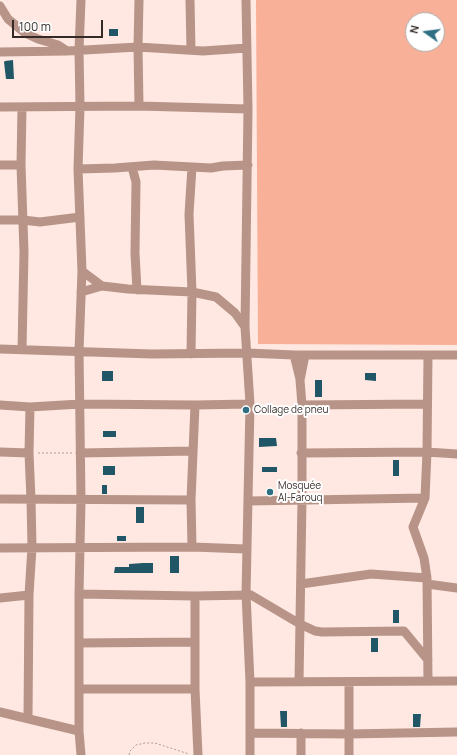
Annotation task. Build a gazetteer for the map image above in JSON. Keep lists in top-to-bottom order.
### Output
{
  "places": ["Collage de pneu", "Mosquée Al-Farouq"],
  "scale_bar": "100 m",
  "north": "left"
}
